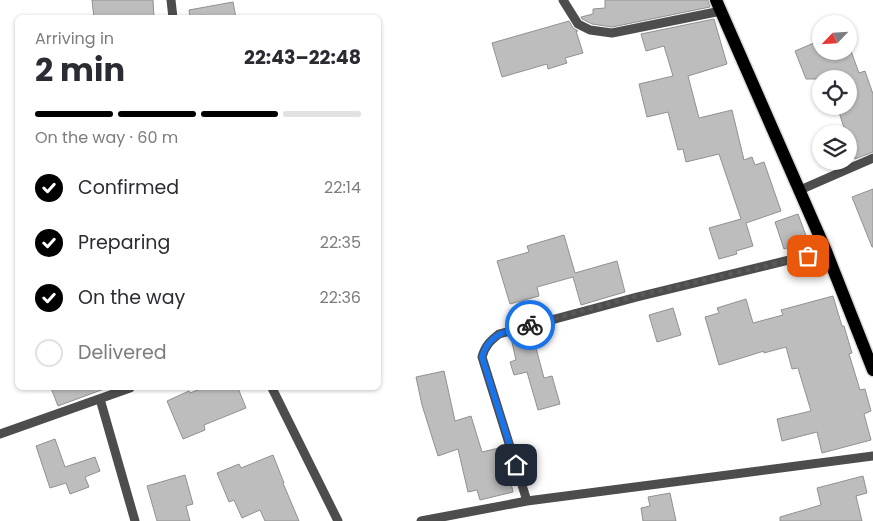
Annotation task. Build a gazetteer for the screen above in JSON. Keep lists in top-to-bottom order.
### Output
{
  "north": "bottom left",
  "page": {
    "heading": ["2 min", "Arriving in", "22:43–22:48"],
    "bar": "On the way · 60 m",
    "list": [
      ["Confirmed", "22:14"],
      ["Preparing", "22:35"],
      ["On the way", "22:36"],
      "Delivered"
    ]
  }
}
